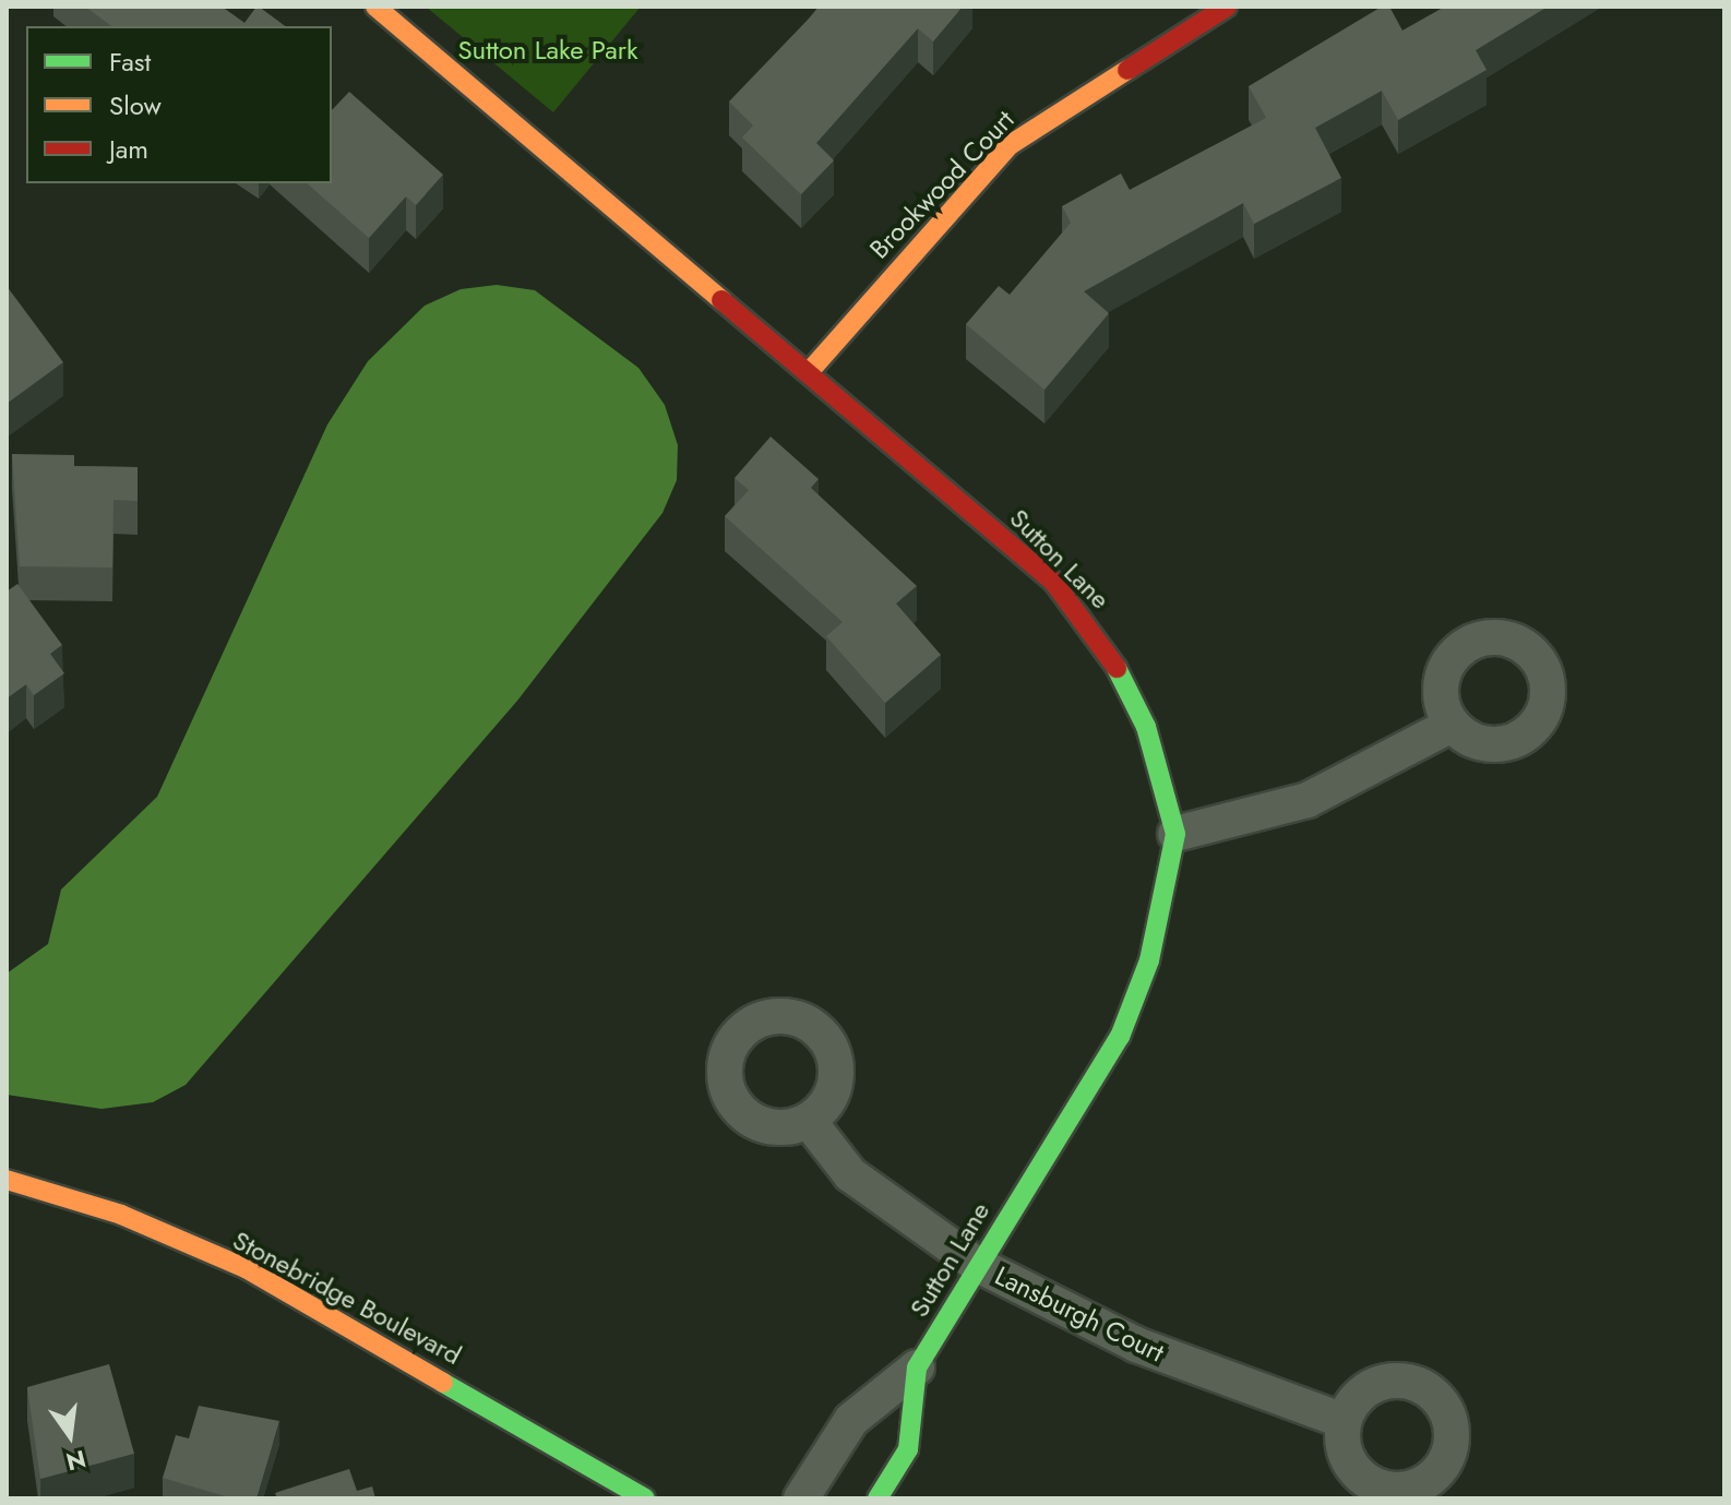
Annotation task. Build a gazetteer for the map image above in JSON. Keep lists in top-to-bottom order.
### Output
{
  "streets": {
    "street": [
      "Brookwood Court",
      "Sutton Lane",
      "Stonebridge Boulevard",
      "Lansburgh Court"
    ]
  },
  "crossings": [
    ["Brookwood Court", "Sutton Lane"],
    ["Sutton Lane", "Lansburgh Court"]
  ],
  "parks": ["Sutton Lake Park"],
  "legend": ["Fast", "Slow", "Jam"],
  "north": "bottom"
}
